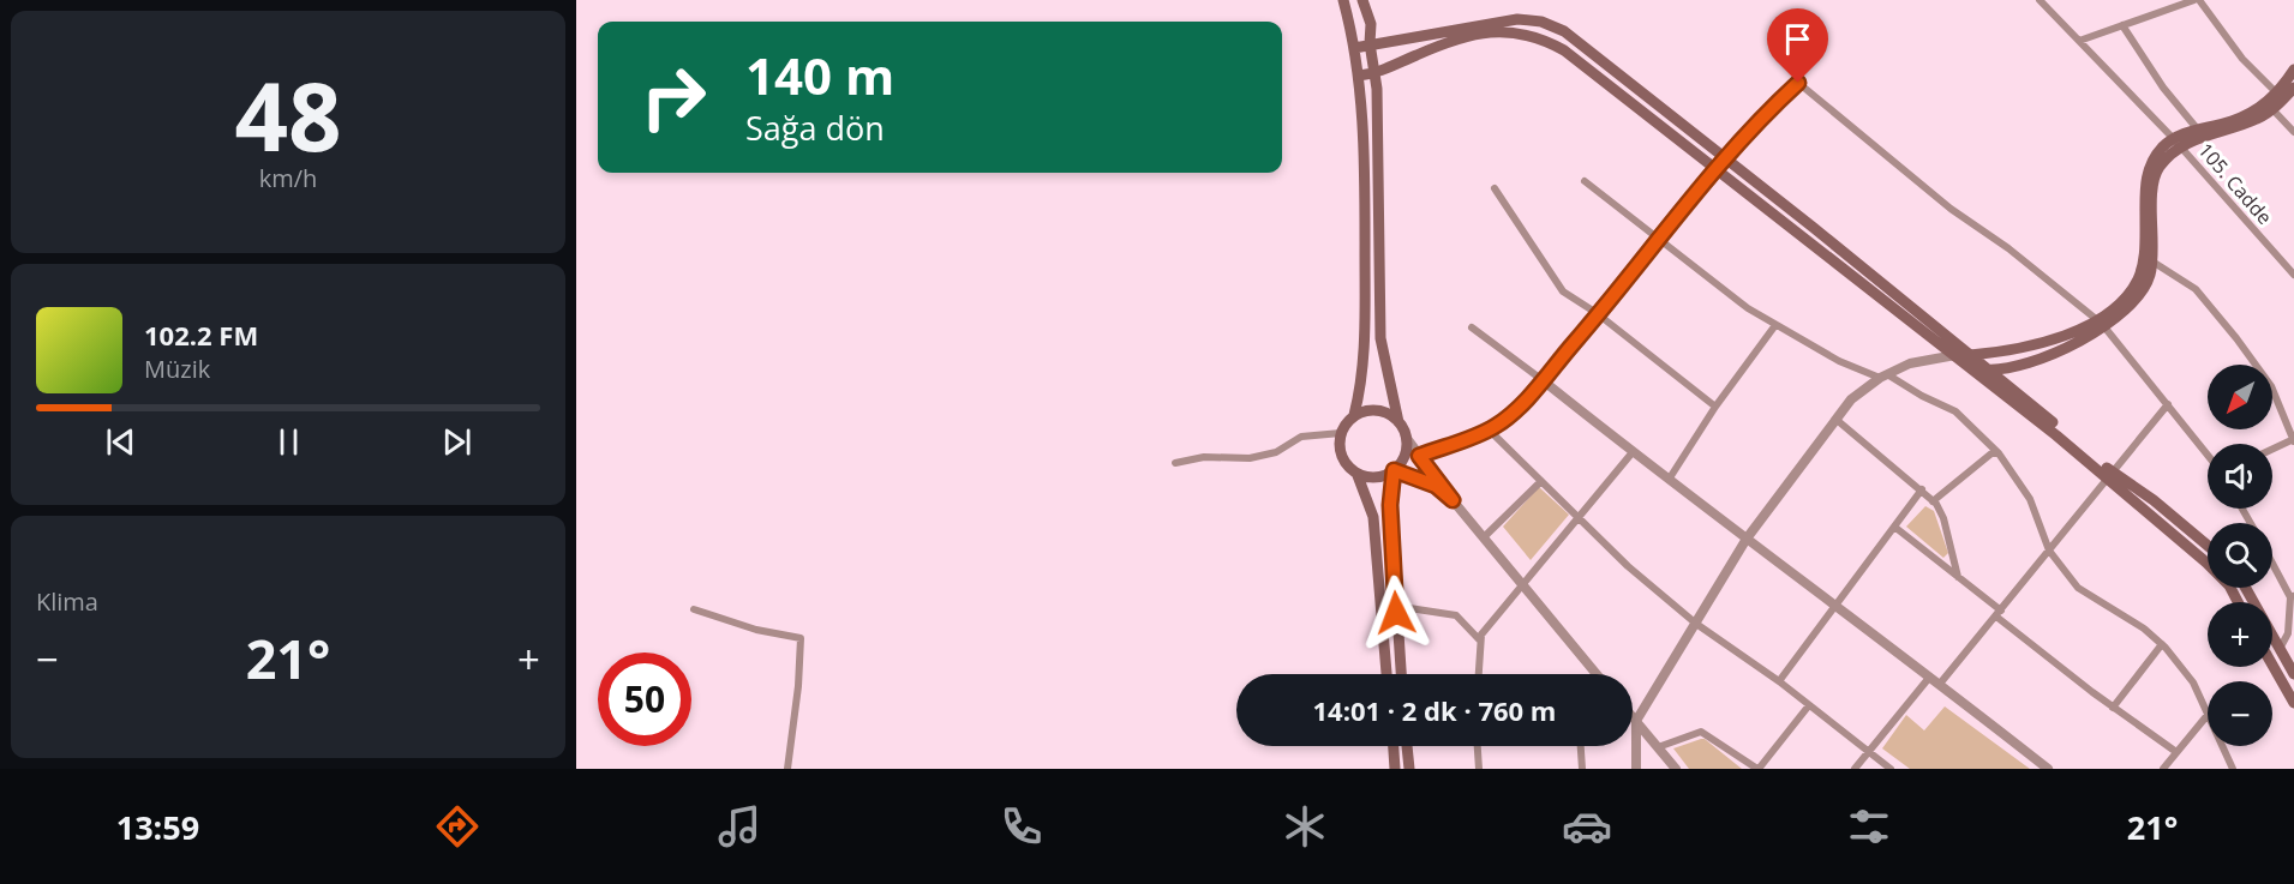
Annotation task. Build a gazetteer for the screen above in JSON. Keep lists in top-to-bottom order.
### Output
{
  "streets": {
    "street": ["105. Cadde"]
  },
  "north": "bottom left",
  "page": {
    "tile": [
      ["48", "km/h"],
      "Klima"
    ],
    "turn": ["140 m", "Sağa dön"],
    "song": ["102.2 FM", "Müzik"],
    "map_buttons": ["+", "−"],
    "heat": ["−", "21°", "+"],
    "limit": "50",
    "trip": "14:01 · 2 dk · 760 m",
    "tabs": ["13:59", "21°"]
  }
}
